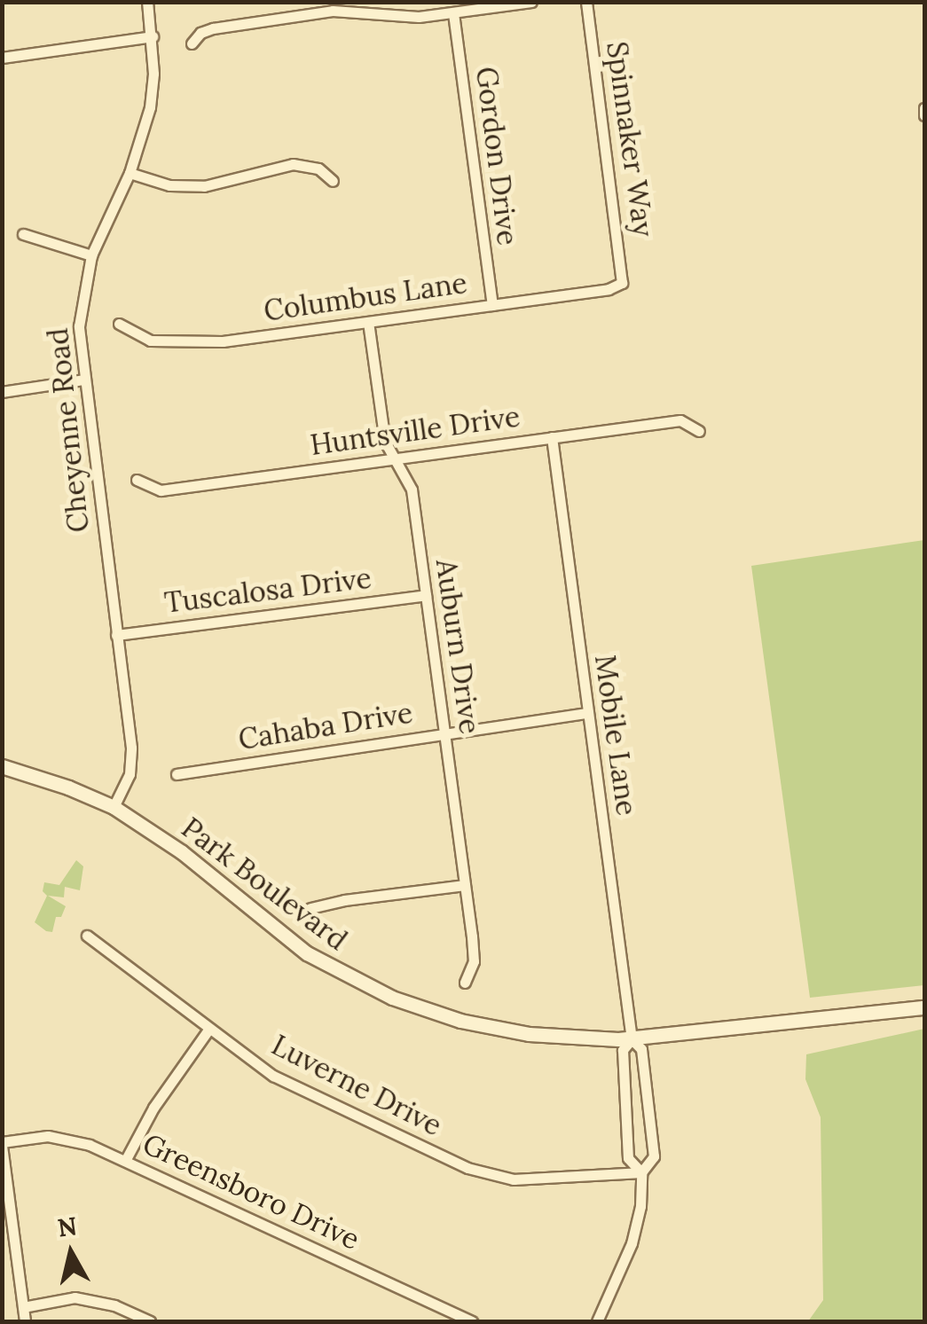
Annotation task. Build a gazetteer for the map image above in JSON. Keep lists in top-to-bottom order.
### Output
{
  "streets": {
    "main road": ["Park Boulevard"],
    "street": [
      "Spinnaker Way",
      "Gordon Drive",
      "Columbus Lane",
      "Cheyenne Road",
      "Huntsville Drive",
      "Tuscalosa Drive",
      "Auburn Drive",
      "Cahaba Drive",
      "Mobile Lane",
      "Luverne Drive",
      "Greensboro Drive"
    ]
  },
  "crossings": [
    ["Spinnaker Way", "Columbus Lane"],
    ["Gordon Drive", "Columbus Lane"],
    ["Columbus Lane", "Auburn Drive"],
    ["Cheyenne Road", "Tuscalosa Drive"],
    ["Cheyenne Road", "Park Boulevard"],
    ["Huntsville Drive", "Auburn Drive"],
    ["Huntsville Drive", "Mobile Lane"],
    ["Tuscalosa Drive", "Auburn Drive"],
    ["Auburn Drive", "Cahaba Drive"],
    ["Cahaba Drive", "Mobile Lane"],
    ["Mobile Lane", "Park Boulevard"]
  ],
  "north": "top"
}
